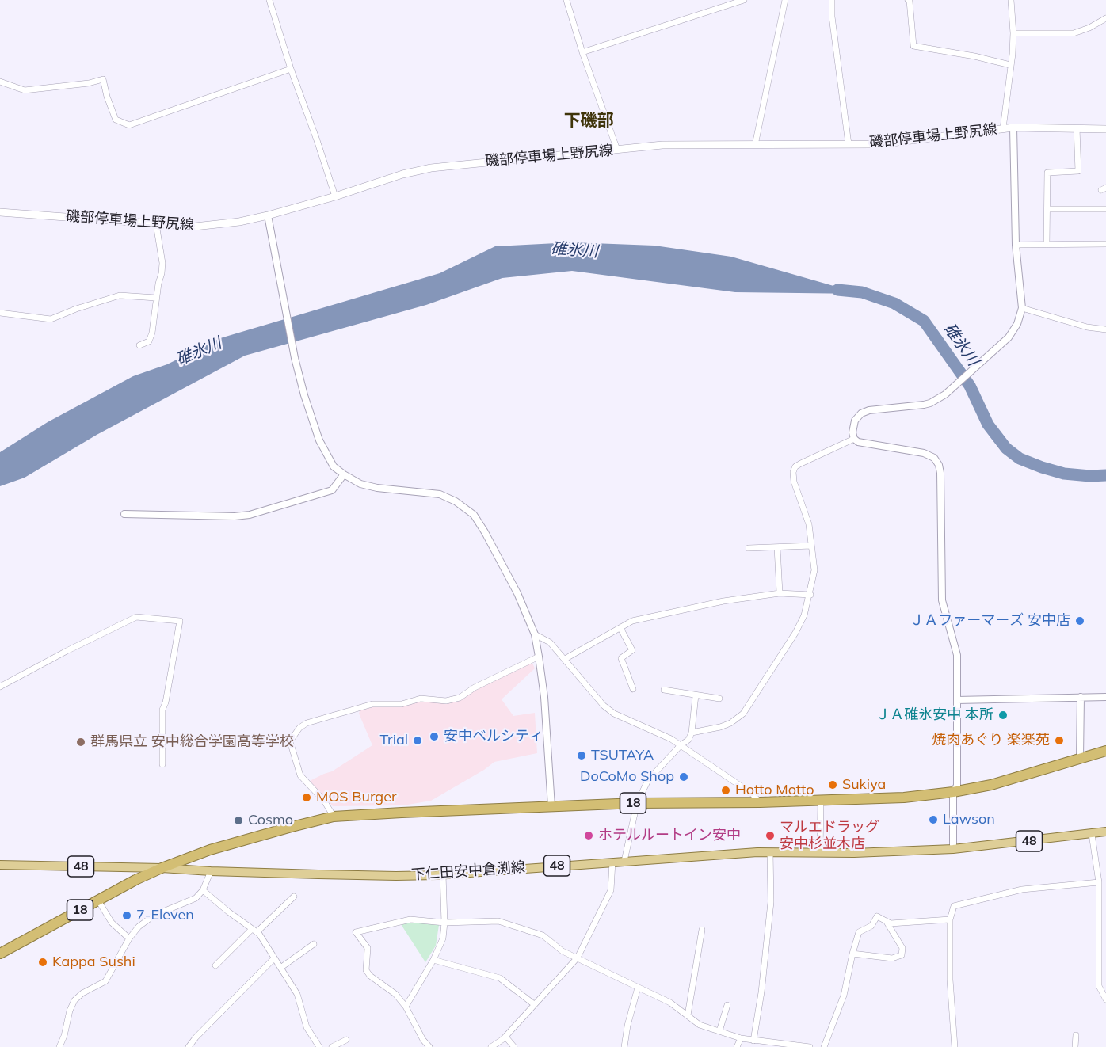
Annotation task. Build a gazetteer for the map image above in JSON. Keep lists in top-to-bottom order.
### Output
{
  "streets": {
    "highway": ["18"],
    "main road": ["磯部停車場上野尻線", "48", "下仁田安中倉渕線"]
  },
  "crossings": [
    ["18", "下仁田安中倉渕線"]
  ],
  "districts": ["下磯部"],
  "water": ["碓氷川"],
  "places": [
    "ＪＡファーマーズ 安中店",
    "ＪＡ碓氷安中 本所",
    "安中ベルシティ",
    "Trial",
    "焼肉あぐり 楽楽苑",
    "群馬県立 安中総合学園高等学校",
    "TSUTAYA",
    "DoCoMo Shop",
    "Sukiya",
    "Hotto Motto",
    "MOS Burger",
    "Lawson",
    "Cosmo",
    "ホテルルートイン安中",
    "マルエドラッグ 安中杉並木店",
    "7-Eleven",
    "Kappa Sushi"
  ]
}
